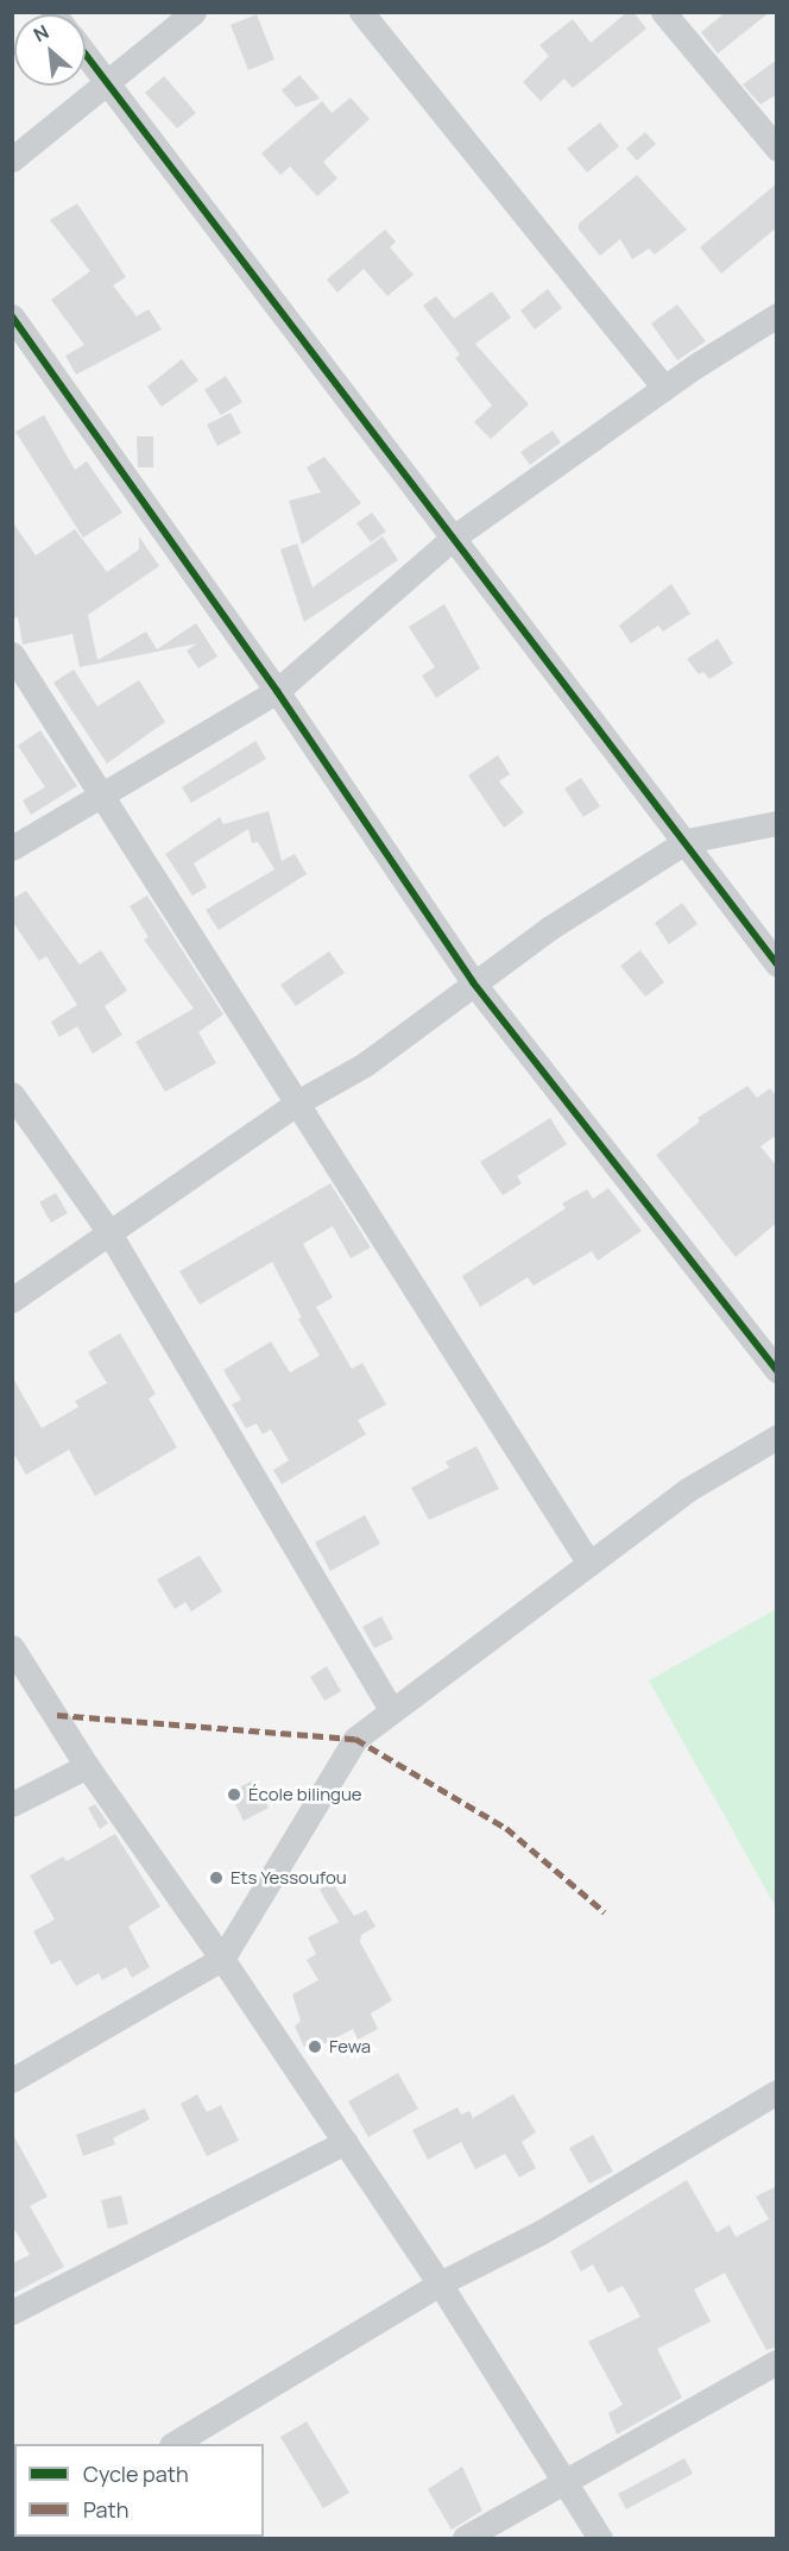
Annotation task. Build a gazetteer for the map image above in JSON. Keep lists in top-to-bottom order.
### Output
{
  "places": ["École bilingue", "Ets Yessoufou", "Fewa"],
  "legend": ["Cycle path", "Path"],
  "north": "top left"
}
